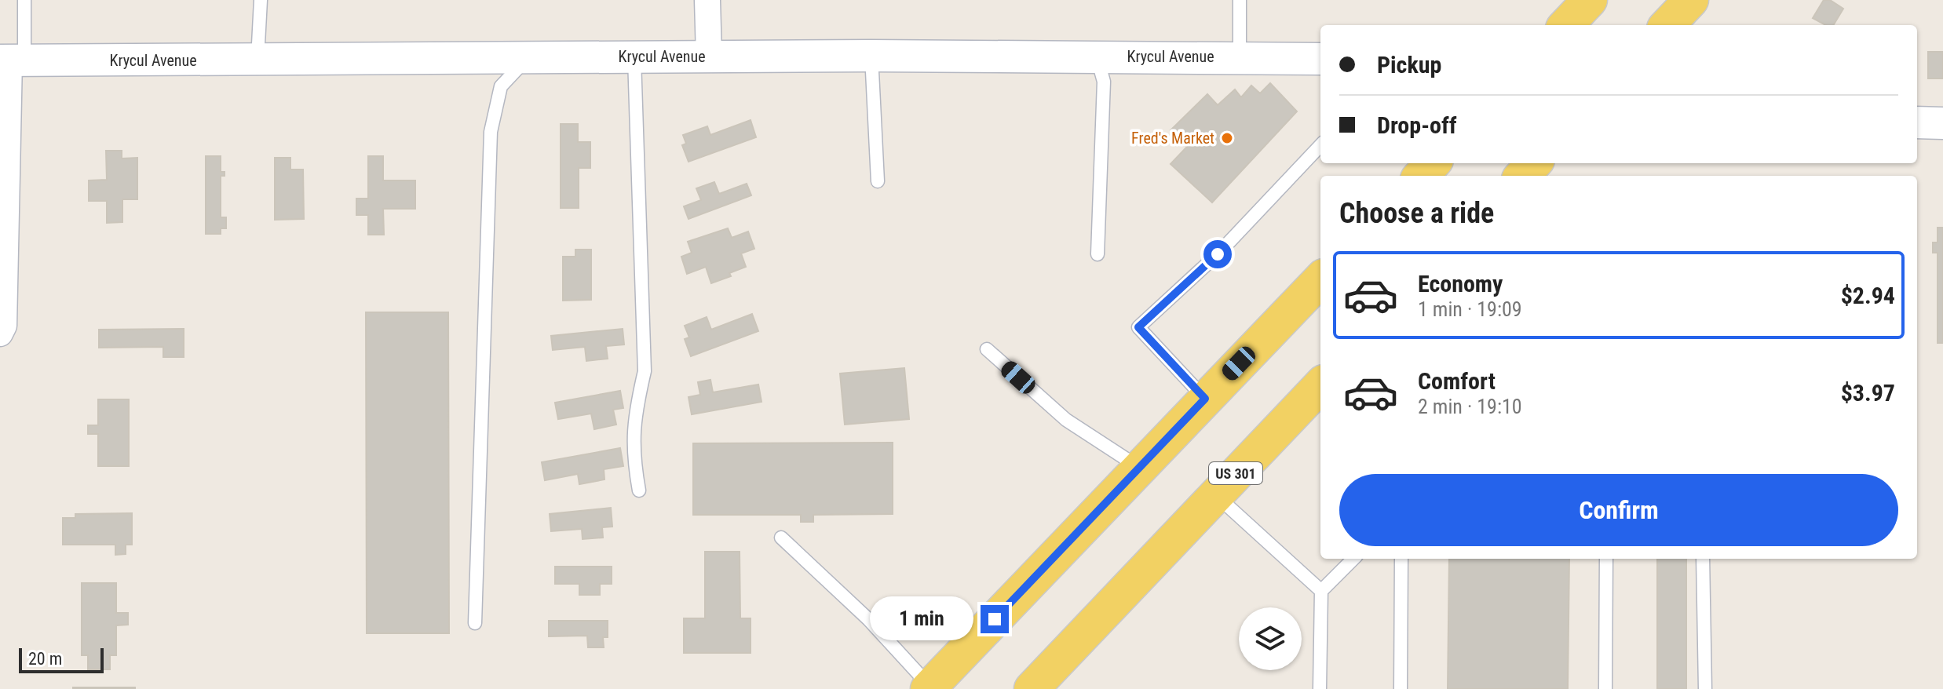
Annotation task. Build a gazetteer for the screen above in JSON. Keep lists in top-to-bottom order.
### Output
{
  "streets": {
    "main road": ["US 301"],
    "street": ["Krycul Avenue"]
  },
  "places": ["Fred's Market"],
  "scale_bar": "20 m",
  "page": {
    "banner": ["Pickup", "Drop-off"],
    "heading": "Choose a ride",
    "list": [
      {
        "name": "Economy",
        "note": "1 min · 19:09",
        "value": "$2.94"
      },
      {
        "name": "Comfort",
        "note": "2 min · 19:10",
        "value": "$3.97"
      }
    ],
    "buttons": "Confirm",
    "bubble": "1 min",
    "scale": "20 m"
  }
}
